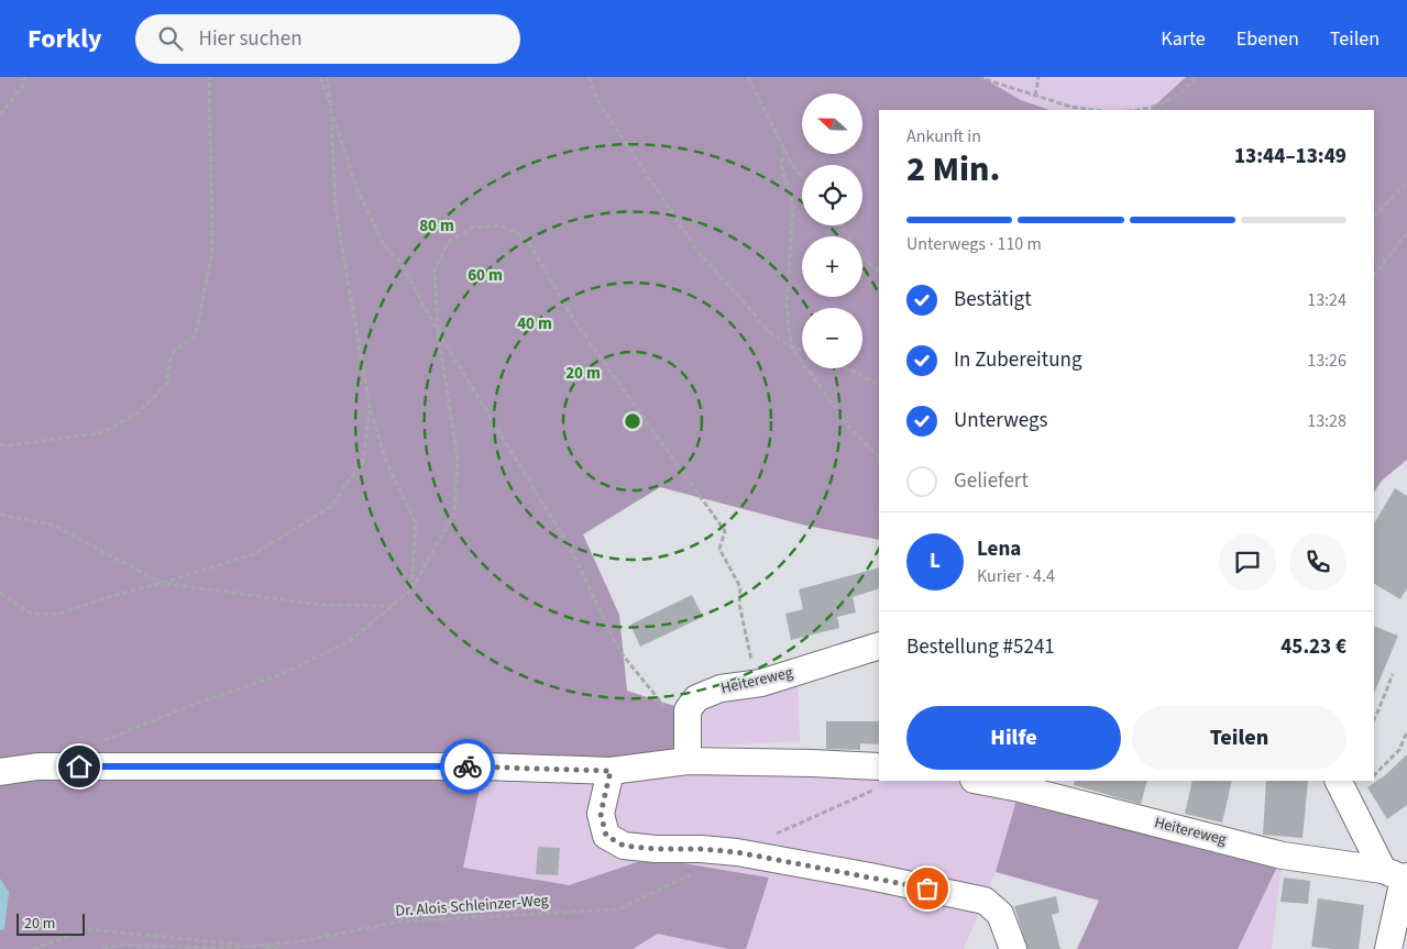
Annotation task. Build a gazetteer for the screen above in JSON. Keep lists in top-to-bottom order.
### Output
{
  "streets": {
    "street": ["Heitereweg"],
    "path": ["Dr. Alois Schleinzer-Weg"]
  },
  "scale_bar": "20 m",
  "north": "left",
  "page": {
    "header": "Forkly",
    "search": "Hier suchen",
    "nav": ["Karte", "Ebenen", "Teilen"],
    "map_buttons": ["+", "−"],
    "heading": ["2 Min.", "Ankunft in", "13:44–13:49"],
    "panel": [
      "Lena",
      "Kurier · 4.4",
      "Bestellung #5241",
      "45.23 €"
    ],
    "bar": "Unterwegs · 110 m",
    "list": [
      ["Bestätigt", "13:24"],
      ["In Zubereitung", "13:26"],
      ["Unterwegs", "13:28"],
      "Geliefert"
    ],
    "round": "L",
    "buttons": ["Hilfe", "Teilen"],
    "scale": "20 m"
  },
  "rings": [
    "80 m",
    "60 m",
    "40 m",
    "20 m"
  ]
}
